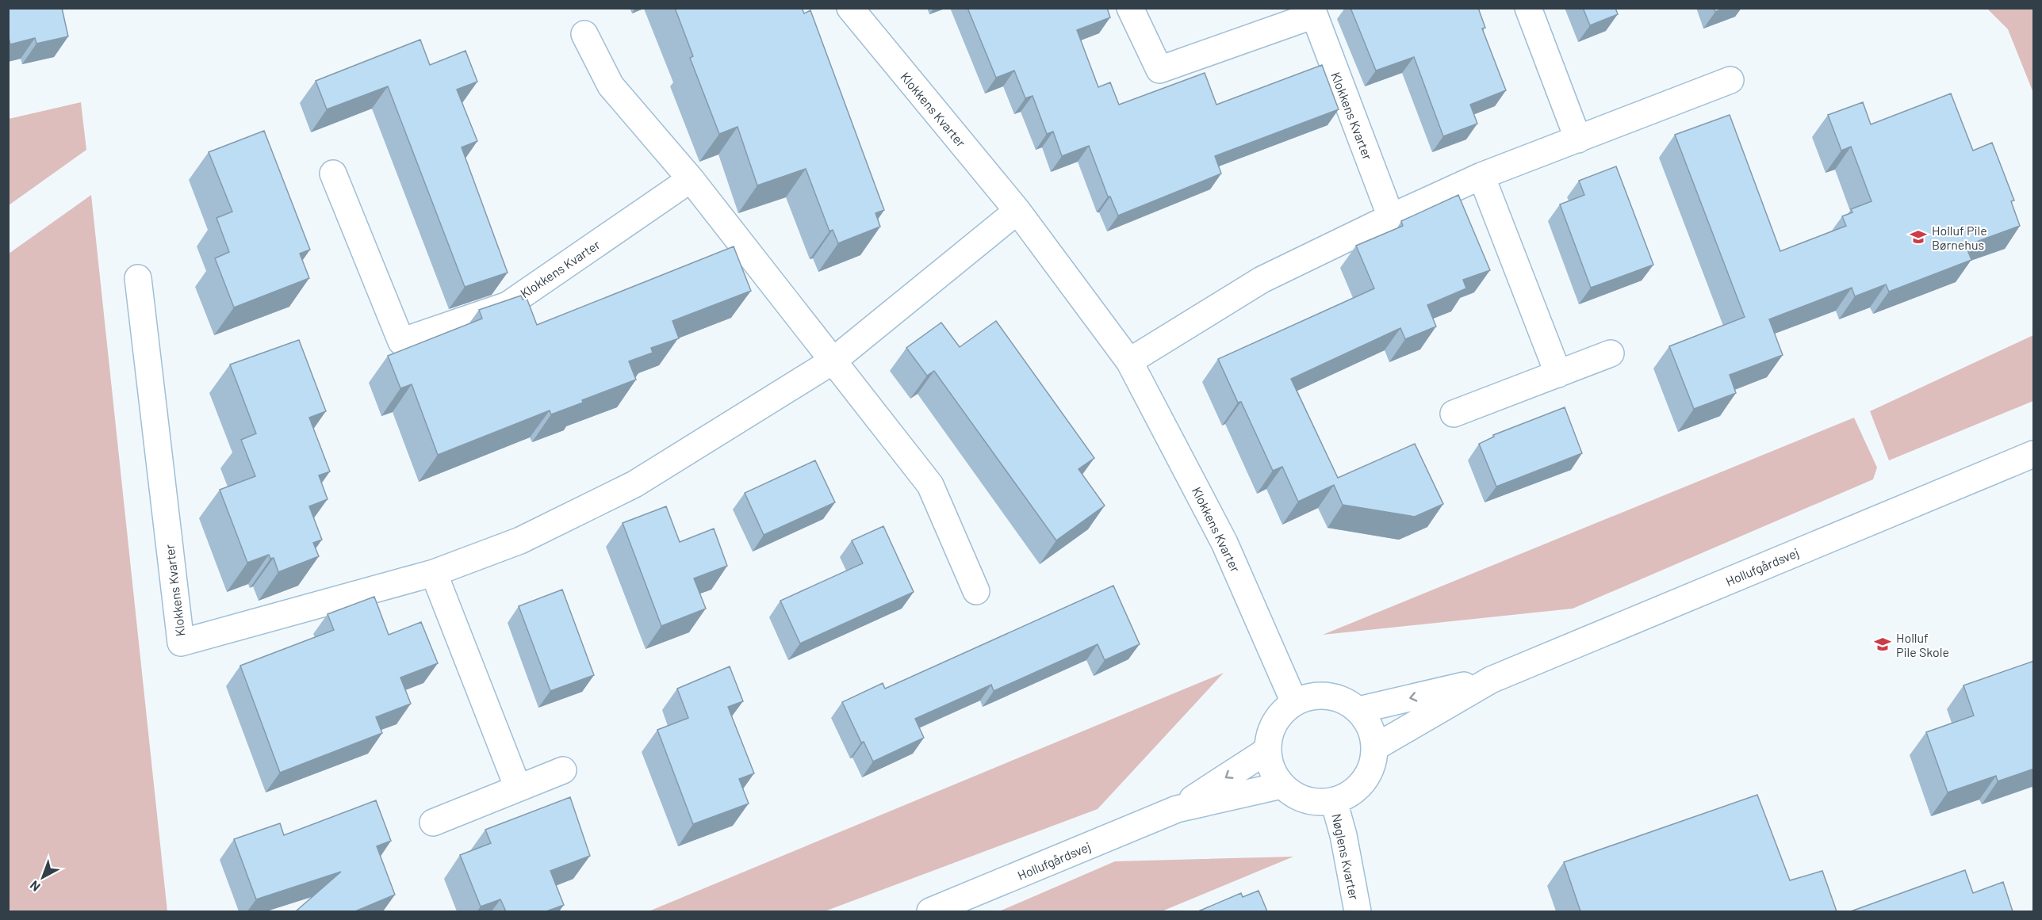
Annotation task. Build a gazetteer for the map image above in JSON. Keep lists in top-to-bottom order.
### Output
{
  "streets": {
    "street": ["Klokkens Kvarter", "Hollufgårdsvej", "Nøglens Kvarter"]
  },
  "crossings": [
    ["Klokkens Kvarter", "Hollufgårdsvej"],
    ["Klokkens Kvarter", "Nøglens Kvarter"],
    ["Hollufgårdsvej", "Nøglens Kvarter"]
  ],
  "places": {
    "school or university": ["Holluf Pile Børnehus", "Holluf Pile Skole"]
  },
  "north": "bottom left"
}
